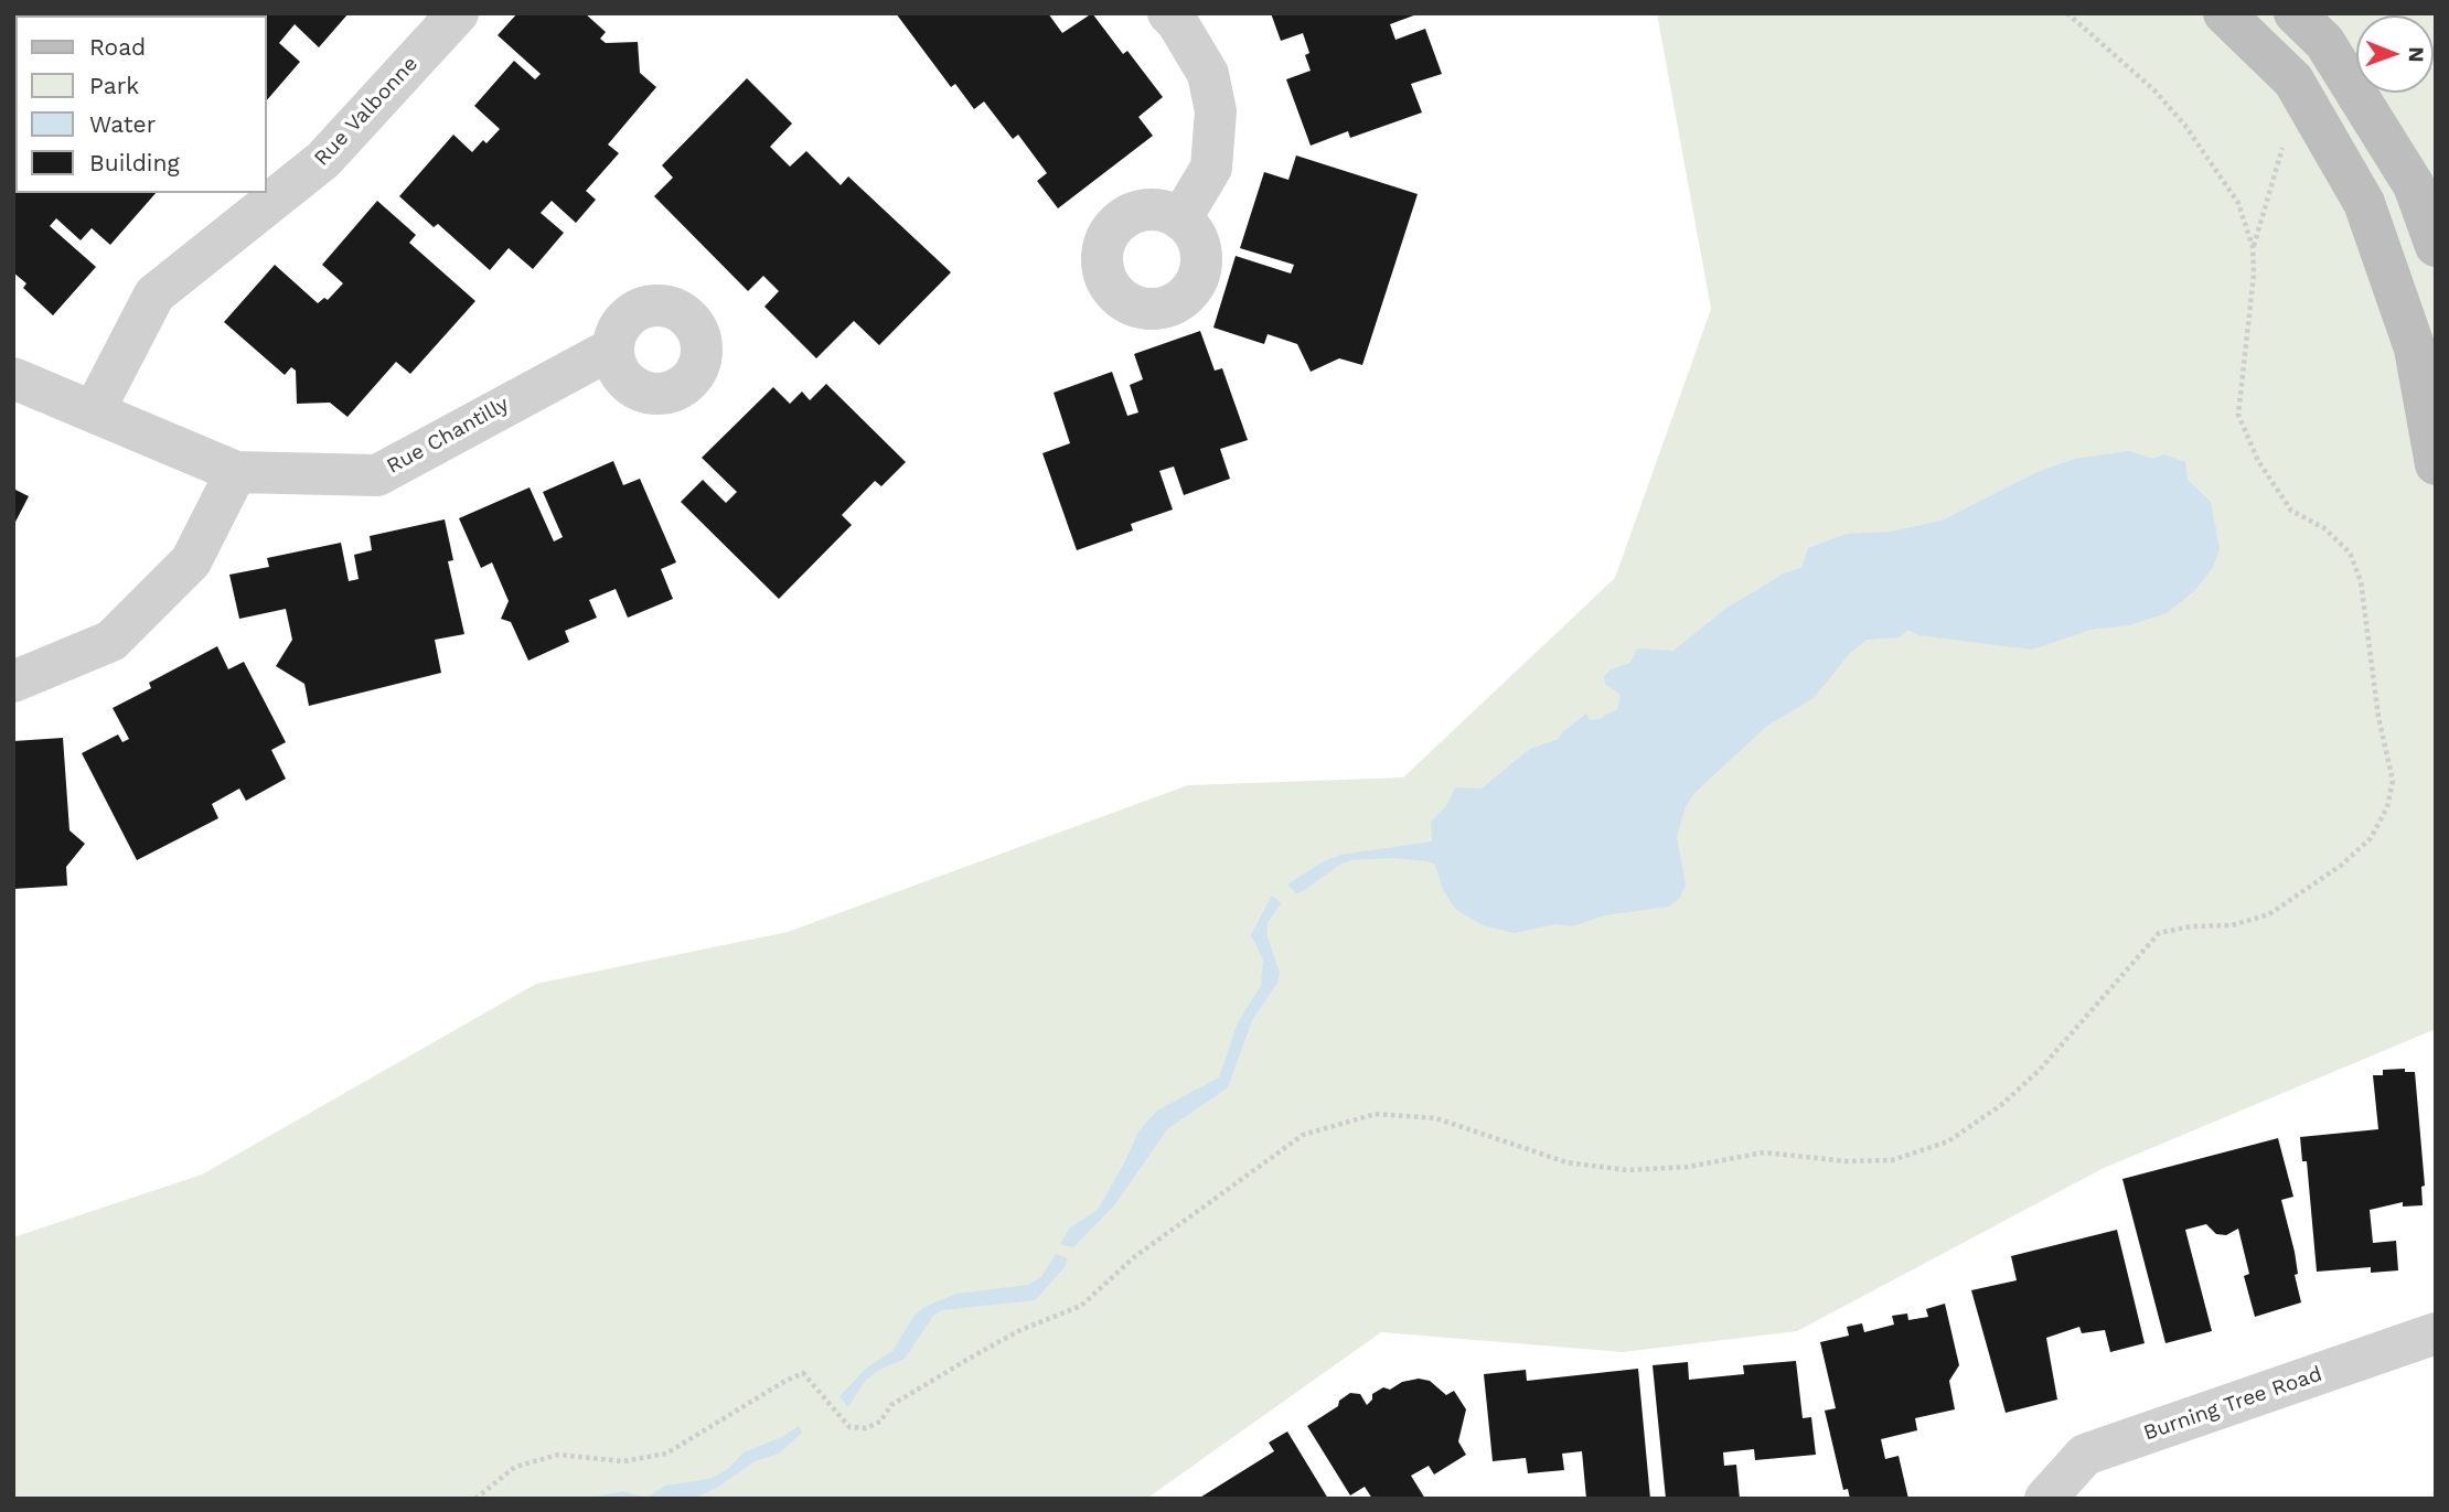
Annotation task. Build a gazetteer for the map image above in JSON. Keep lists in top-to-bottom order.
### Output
{
  "streets": {
    "street": ["Rue Valbonne", "Rue Chantilly", "Burning Tree Road"]
  },
  "crossings": [
    ["Rue Valbonne", "Rue Chantilly"]
  ],
  "legend": [
    "Road",
    "Park",
    "Water",
    "Building"
  ],
  "north": "right"
}
